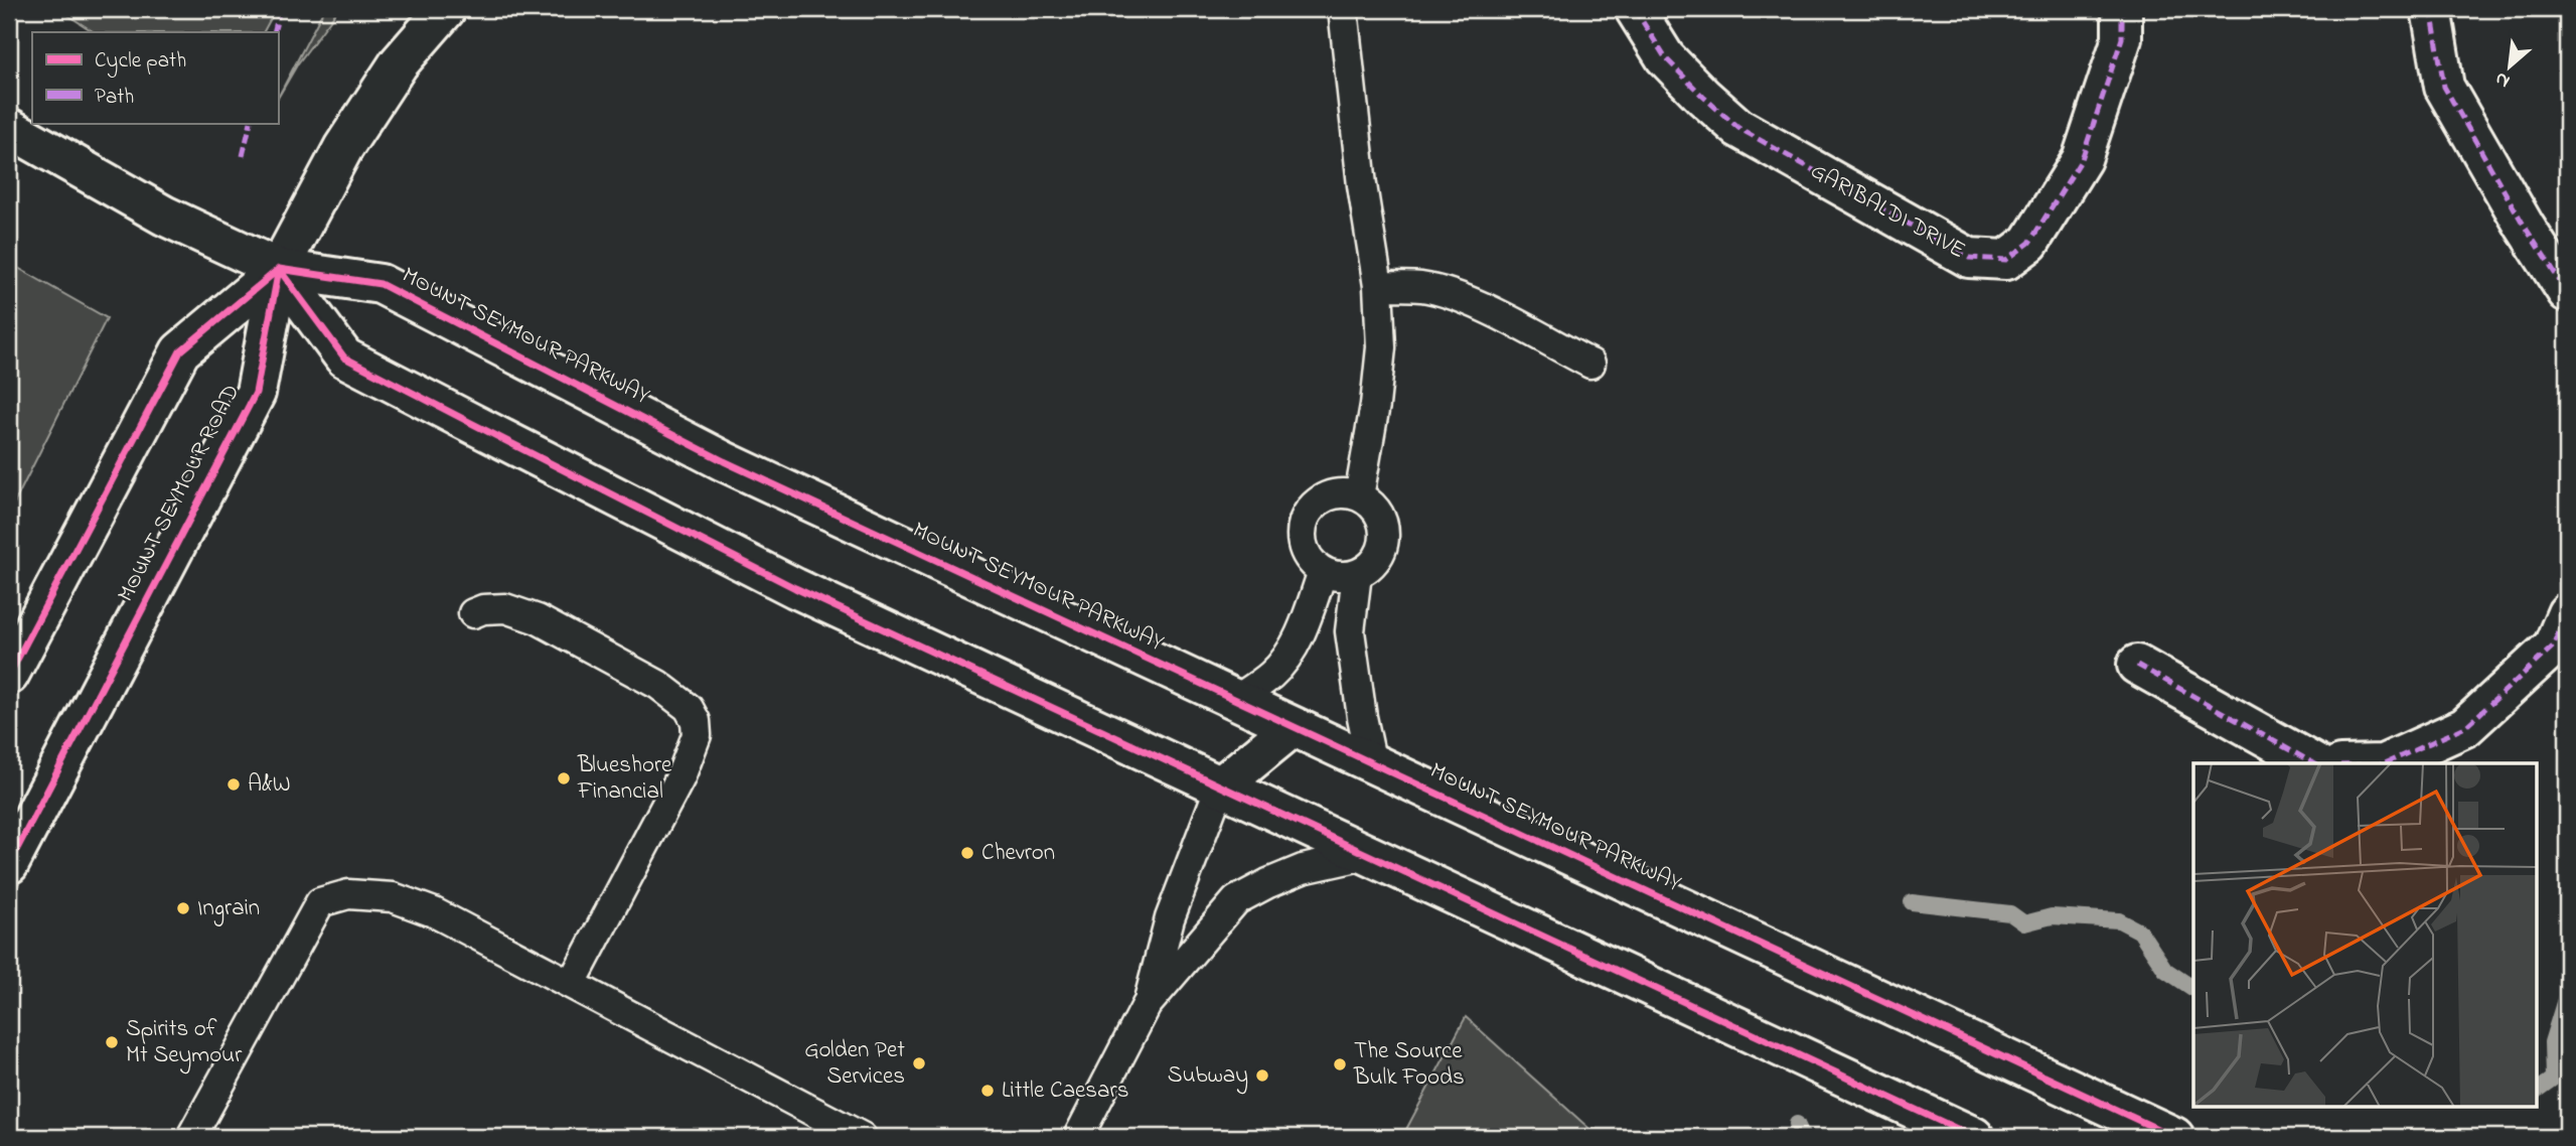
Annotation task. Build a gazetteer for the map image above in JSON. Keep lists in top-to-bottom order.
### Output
{
  "streets": {
    "main road": ["GARIBALDI DRIVE", "MOUNT SEYMOUR PARKWAY", "MOUNT SEYMOUR ROAD"]
  },
  "crossings": [
    ["MOUNT SEYMOUR PARKWAY", "MOUNT SEYMOUR ROAD"]
  ],
  "places": [
    "Blueshore Financial",
    "A&W",
    "Chevron",
    "Ingrain",
    "Spirits of Mt Seymour",
    "Golden Pet Services",
    "The Source Bulk Foods",
    "Subway",
    "Little Caesars"
  ],
  "legend": ["Cycle path", "Path"],
  "north": "bottom left"
}
